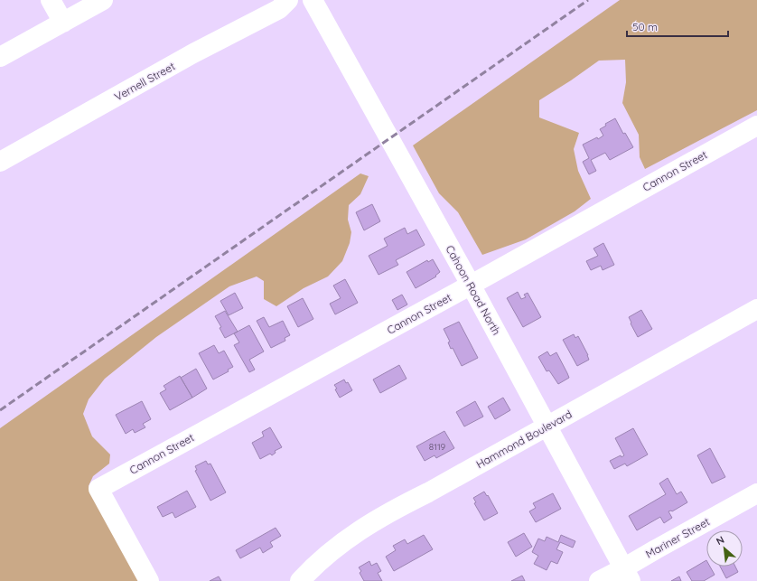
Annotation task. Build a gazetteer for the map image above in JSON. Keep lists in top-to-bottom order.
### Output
{
  "streets": {
    "street": [
      "Vernell Street",
      "Cannon Street",
      "Cahoon Road North",
      "Hammond Boulevard",
      "Mariner Street"
    ]
  },
  "crossings": [
    ["Cannon Street", "Cahoon Road North"],
    ["Cahoon Road North", "Hammond Boulevard"],
    ["Cahoon Road North", "Mariner Street"]
  ],
  "house_numbers": ["8119"],
  "scale_bar": "50 m",
  "north": "top left"
}
